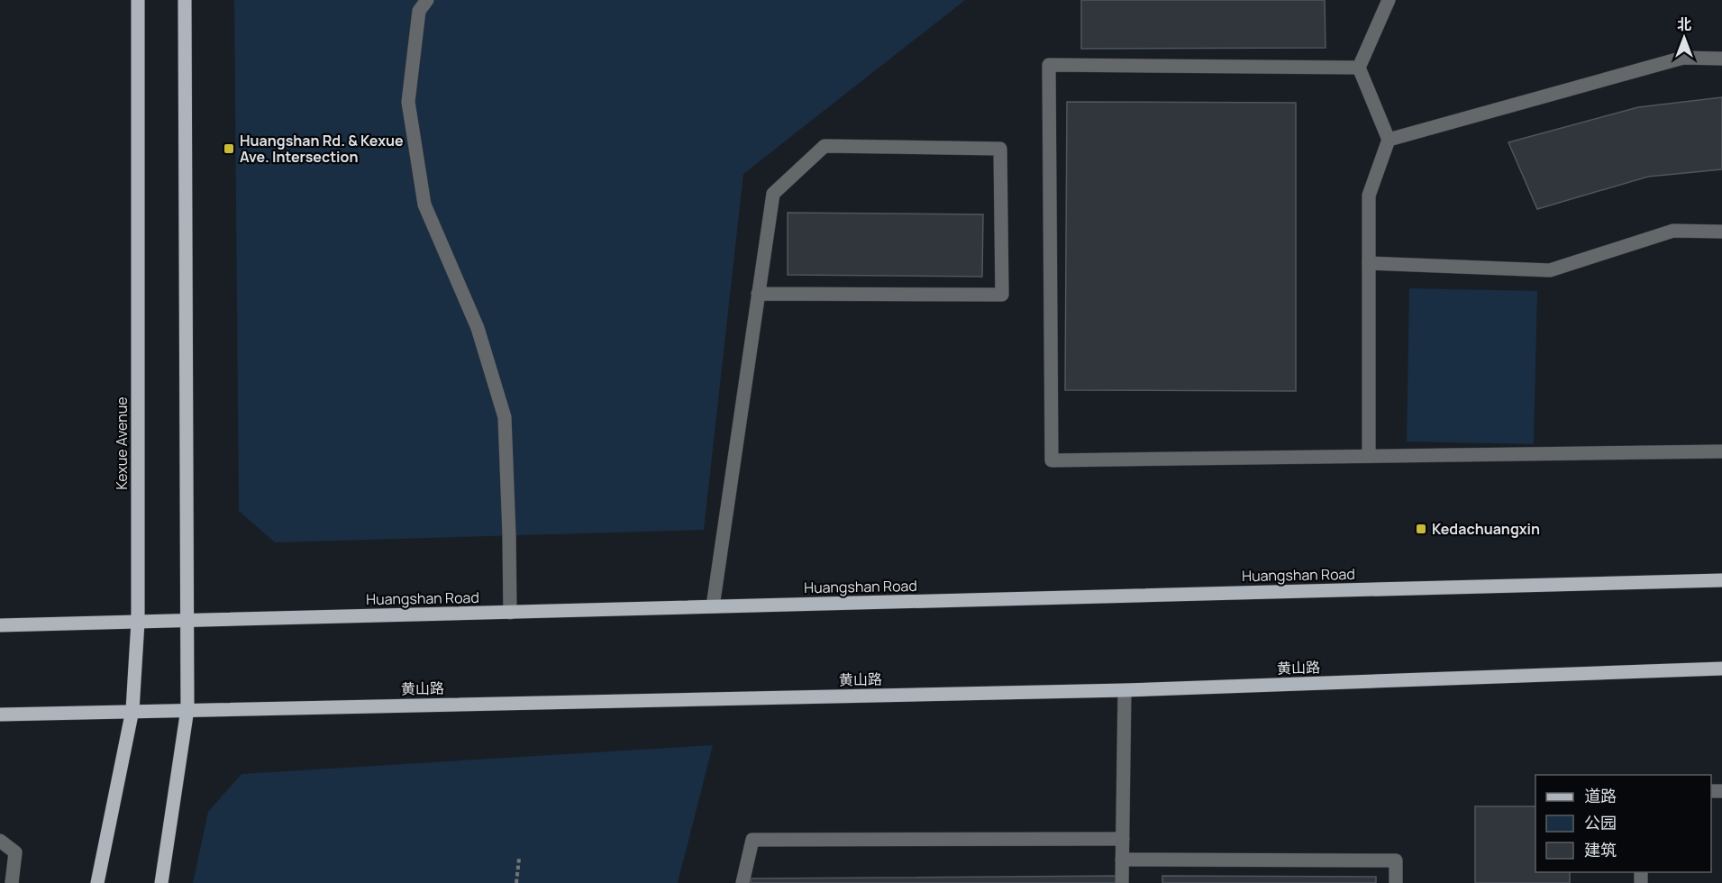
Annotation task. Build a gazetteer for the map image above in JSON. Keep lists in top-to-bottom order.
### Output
{
  "streets": {
    "main road": ["Kexue Avenue", "Huangshan Road", "黄山路"]
  },
  "crossings": [
    ["Kexue Avenue", "Huangshan Road"],
    ["Kexue Avenue", "黄山路"]
  ],
  "places": {
    "transit": ["Huangshan Rd. & Kexue Ave. Intersection", "Kedachuangxin"]
  },
  "legend": ["道路", "公园", "建筑"],
  "north": "top"
}
